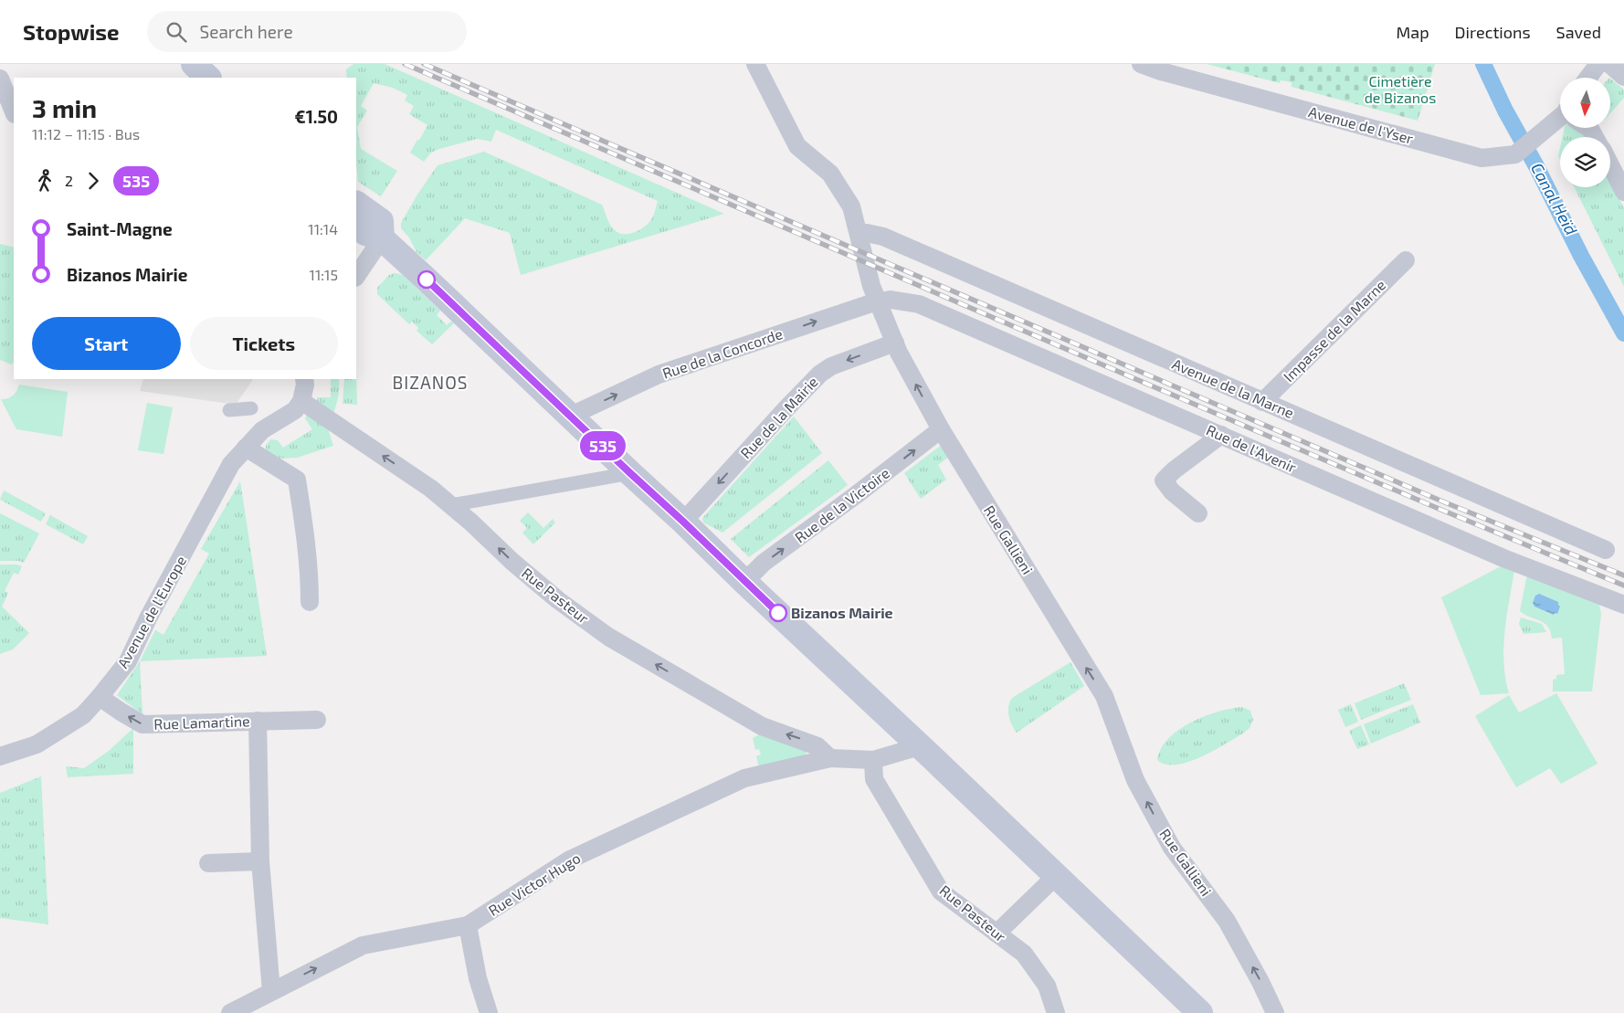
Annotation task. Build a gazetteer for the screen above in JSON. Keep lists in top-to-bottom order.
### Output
{
  "streets": {
    "street": [
      "Avenue de l'Yser",
      "Impasse de la Marne",
      "Rue de la Concorde",
      "Avenue de la Marne",
      "Rue de la Mairie",
      "Rue de l'Avenir",
      "Rue de la Victoire",
      "Rue Gallieni",
      "Rue Pasteur",
      "Avenue de l'Europe",
      "Rue Lamartine",
      "Rue Victor Hugo"
    ]
  },
  "crossings": [
    ["Impasse de la Marne", "Avenue de la Marne"],
    ["Rue de la Concorde", "Rue de l'Avenir"],
    ["Rue de la Concorde", "Rue Gallieni"],
    ["Avenue de la Marne", "Rue Gallieni"],
    ["Rue de la Mairie", "Rue Gallieni"],
    ["Rue de l'Avenir", "Rue Gallieni"],
    ["Rue de la Victoire", "Rue Gallieni"],
    ["Rue Pasteur", "Avenue de l'Europe"],
    ["Rue Pasteur", "Rue Victor Hugo"],
    ["Avenue de l'Europe", "Rue Lamartine"],
    ["Rue Lamartine", "Rue Victor Hugo"]
  ],
  "one_way": [
    "Rue de la Concorde",
    "Rue de la Mairie",
    "Rue de la Victoire",
    "Rue Gallieni",
    "Rue Pasteur"
  ],
  "districts": ["BIZANOS"],
  "water": ["Canal Heïd"],
  "parks": ["Cimetière de Bizanos"],
  "places": ["Bizanos Mairie"],
  "lines": ["bus line 535"],
  "north": "bottom",
  "page": {
    "header": "Stopwise",
    "search": "Search here",
    "nav": ["Map", "Directions", "Saved"],
    "on_map": "535",
    "heading": ["3 min", "11:12 – 11:15 · Bus", "€1.50"],
    "legs": ["2", "535"],
    "list": [
      {
        "name": "Saint-Magne",
        "value": "11:14"
      },
      {
        "name": "Bizanos Mairie",
        "value": "11:15"
      }
    ],
    "buttons": ["Start", "Tickets"]
  }
}
